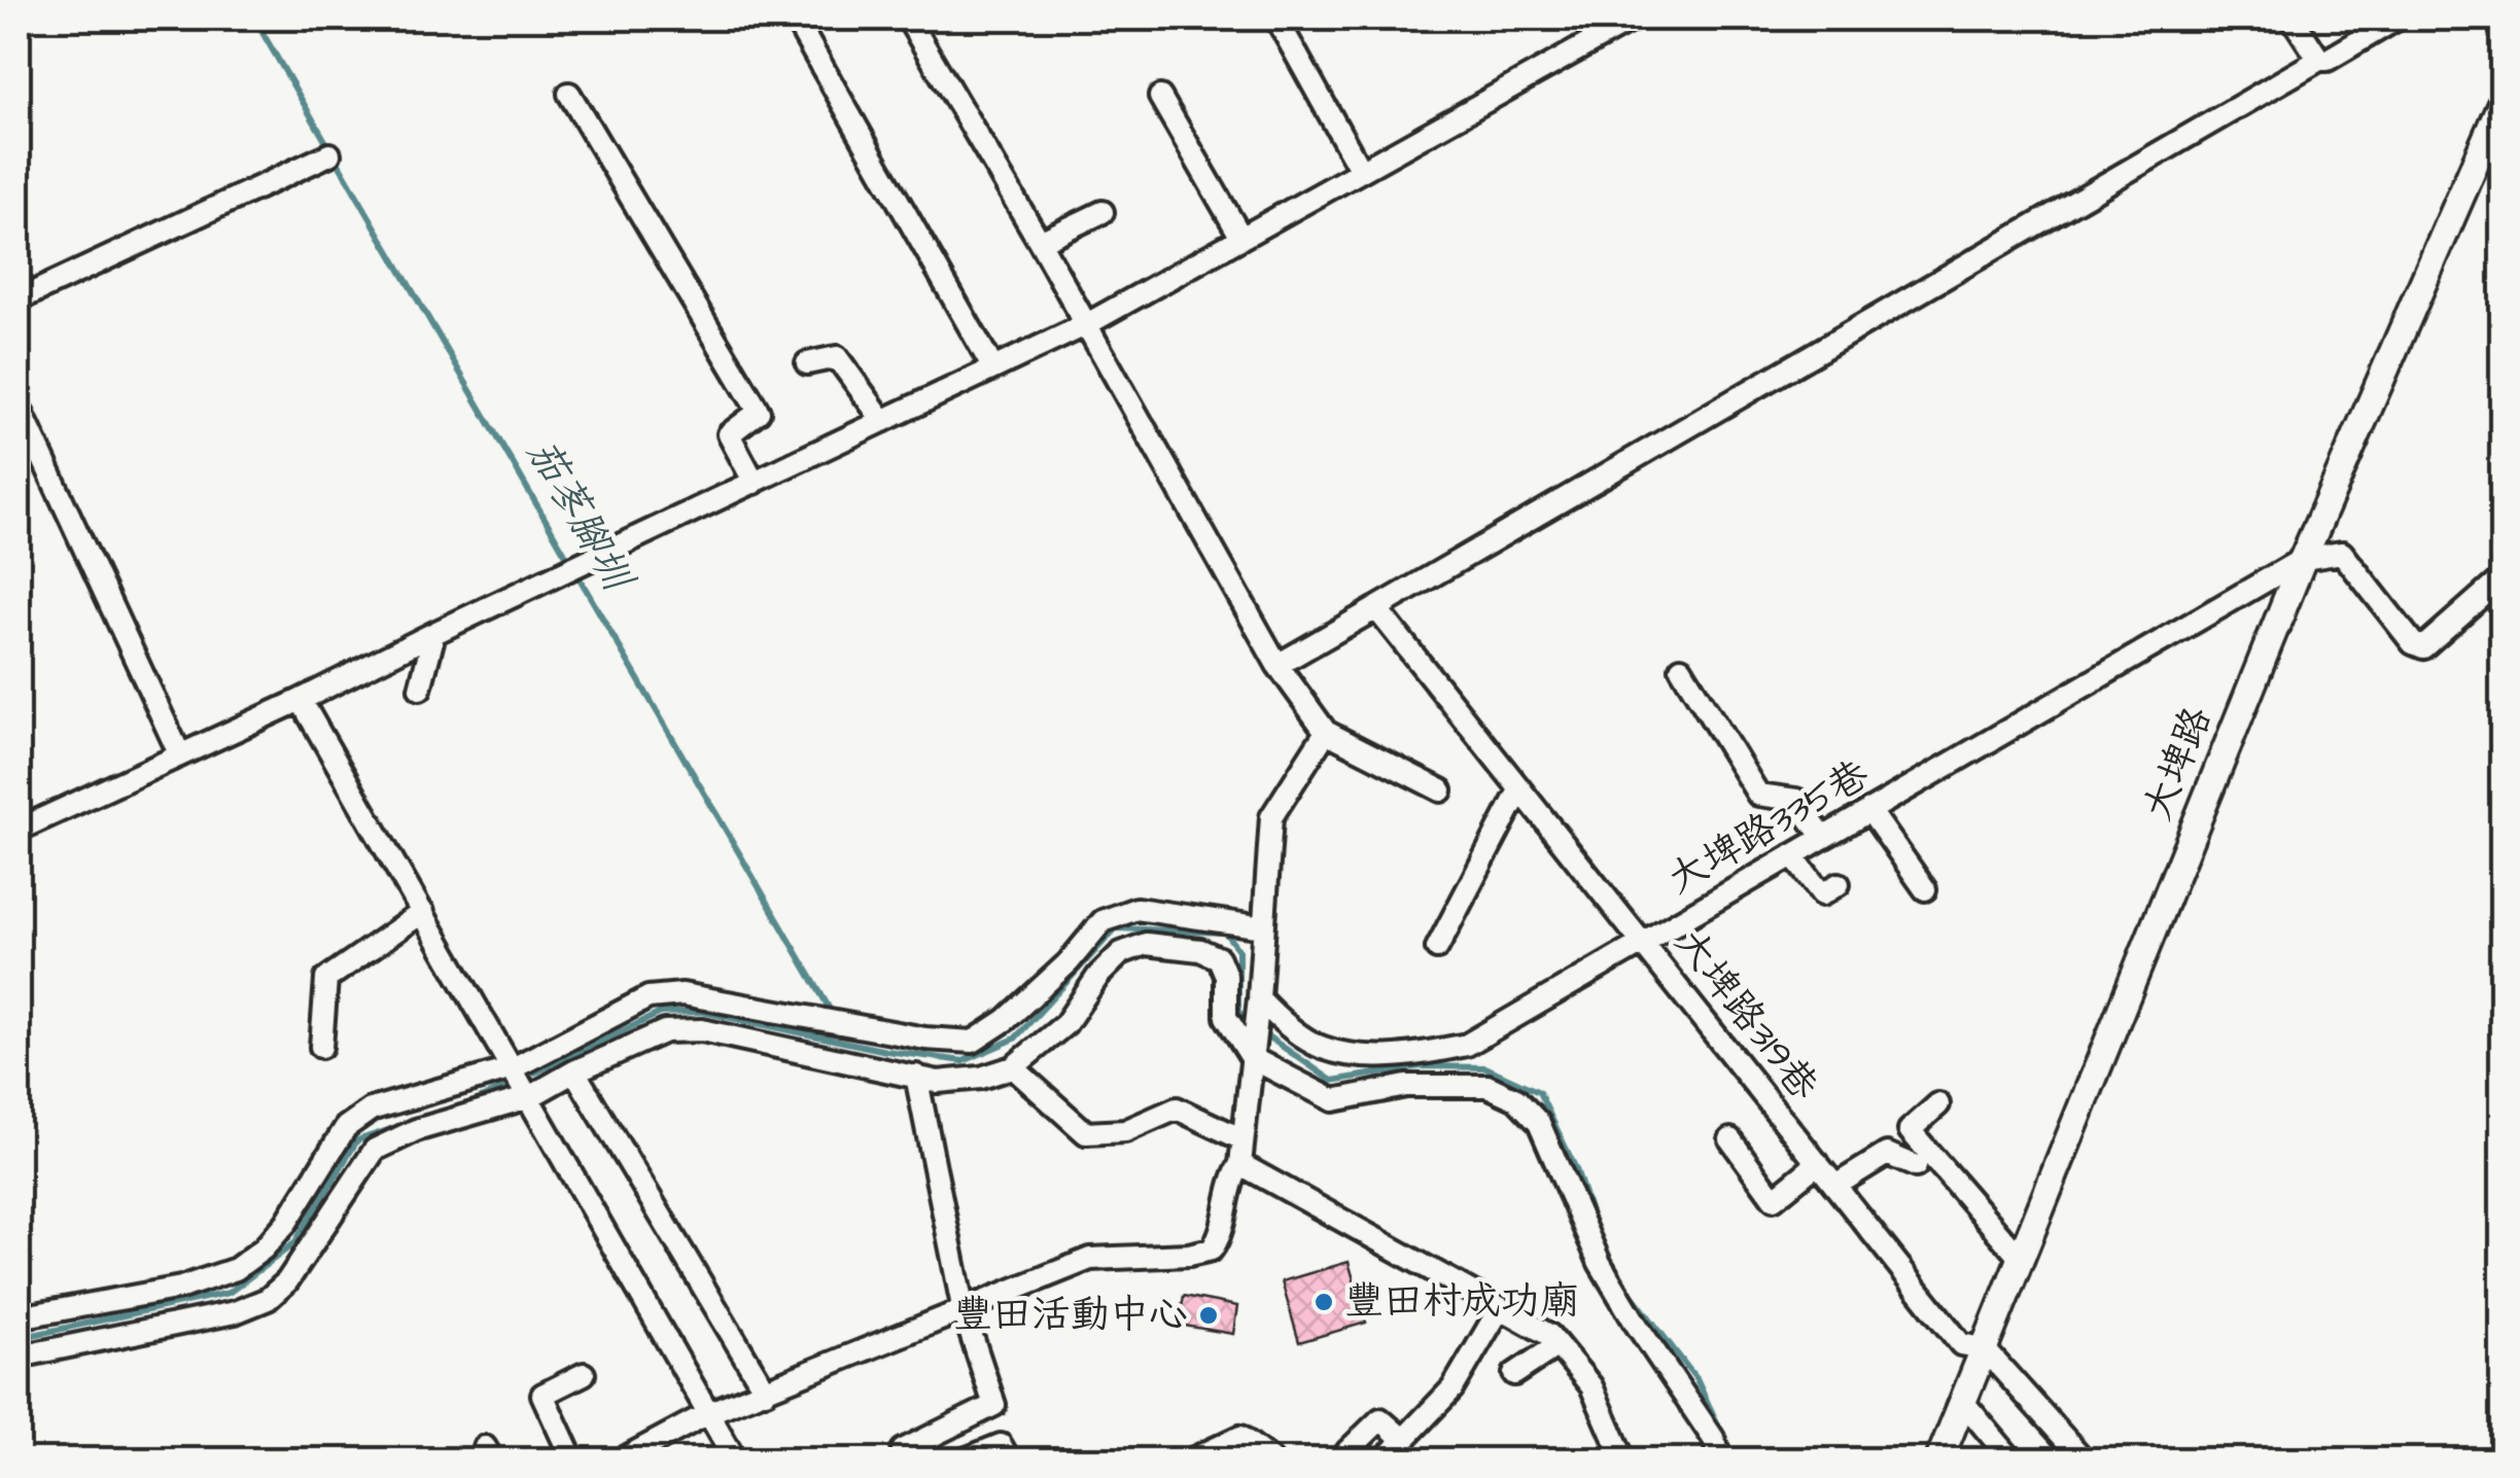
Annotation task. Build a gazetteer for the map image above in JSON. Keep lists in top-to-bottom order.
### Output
{
  "streets": {
    "main road": ["大埤路"],
    "street": ["大埤路335巷", "大埤路319巷"]
  },
  "crossings": [
    ["大埤路", "大埤路335巷"],
    ["大埤路", "大埤路319巷"],
    ["大埤路335巷", "大埤路319巷"]
  ],
  "water": ["茄苳腳圳"],
  "places": ["豐田村成功廟", "豐田活動中心"]
}
